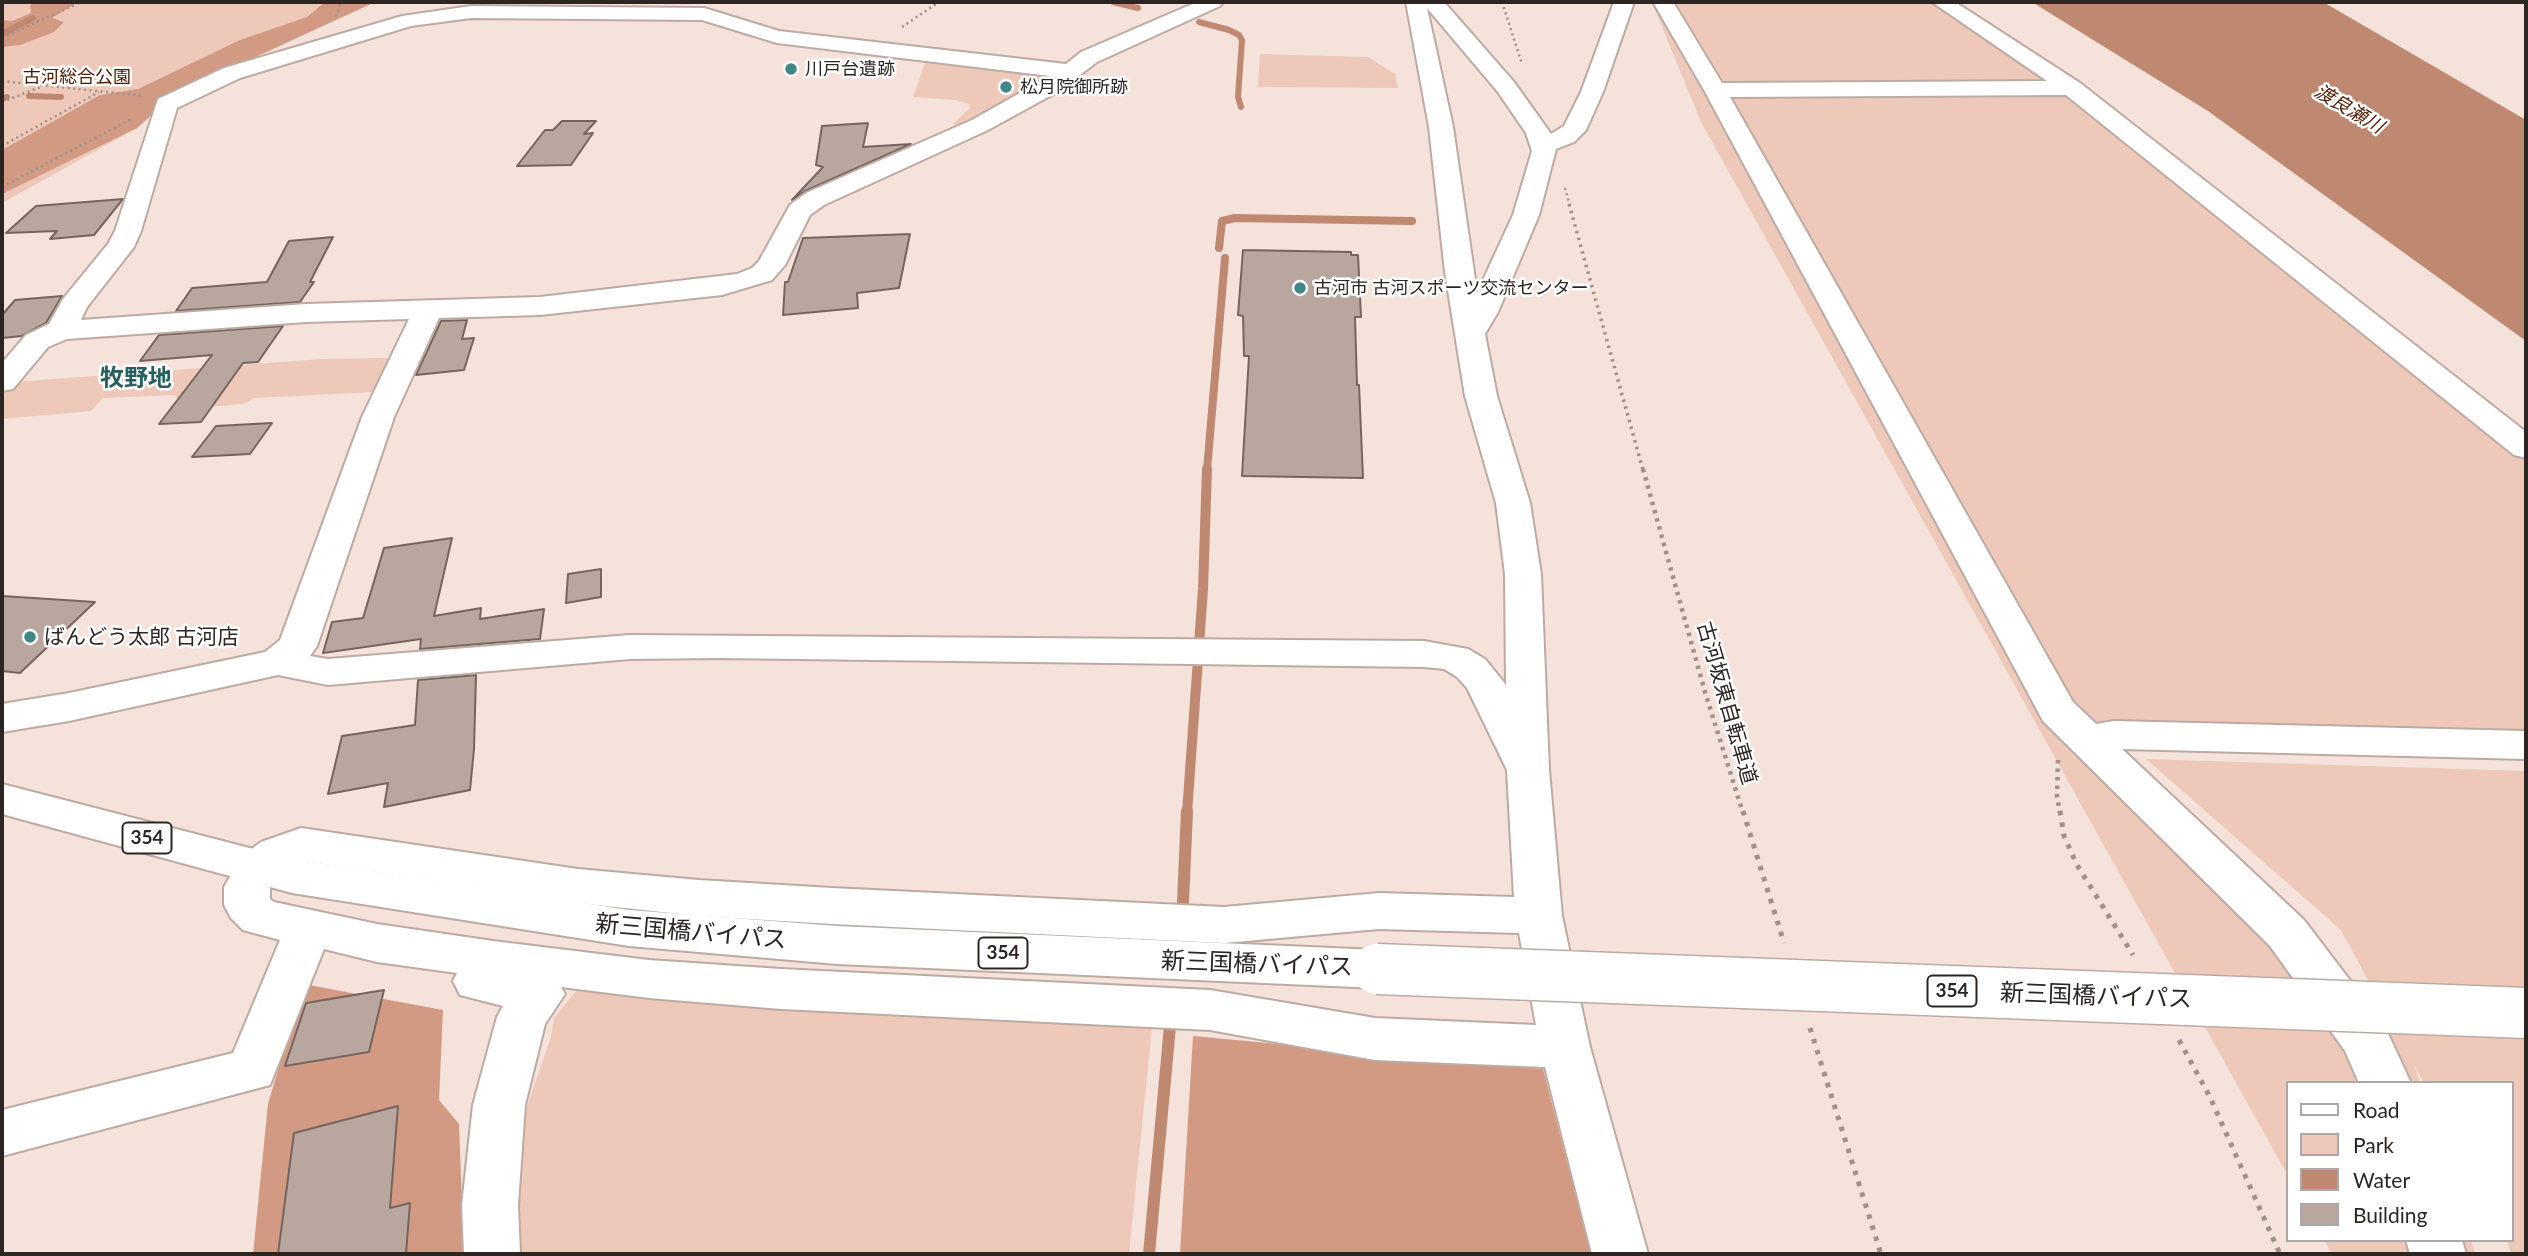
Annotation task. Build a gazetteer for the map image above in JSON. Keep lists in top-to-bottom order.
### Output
{
  "streets": {
    "main road": ["354", "新三国橋バイパス"],
    "path": ["古河坂東自転車道"]
  },
  "districts": ["牧野地"],
  "water": ["渡良瀬川"],
  "parks": ["古河総合公園"],
  "places": [
    "川戸台遺跡",
    "松月院御所跡",
    "古河市 古河スポーツ交流センター",
    "ばんどう太郎 古河店"
  ],
  "legend": [
    "Road",
    "Park",
    "Water",
    "Building"
  ]
}
